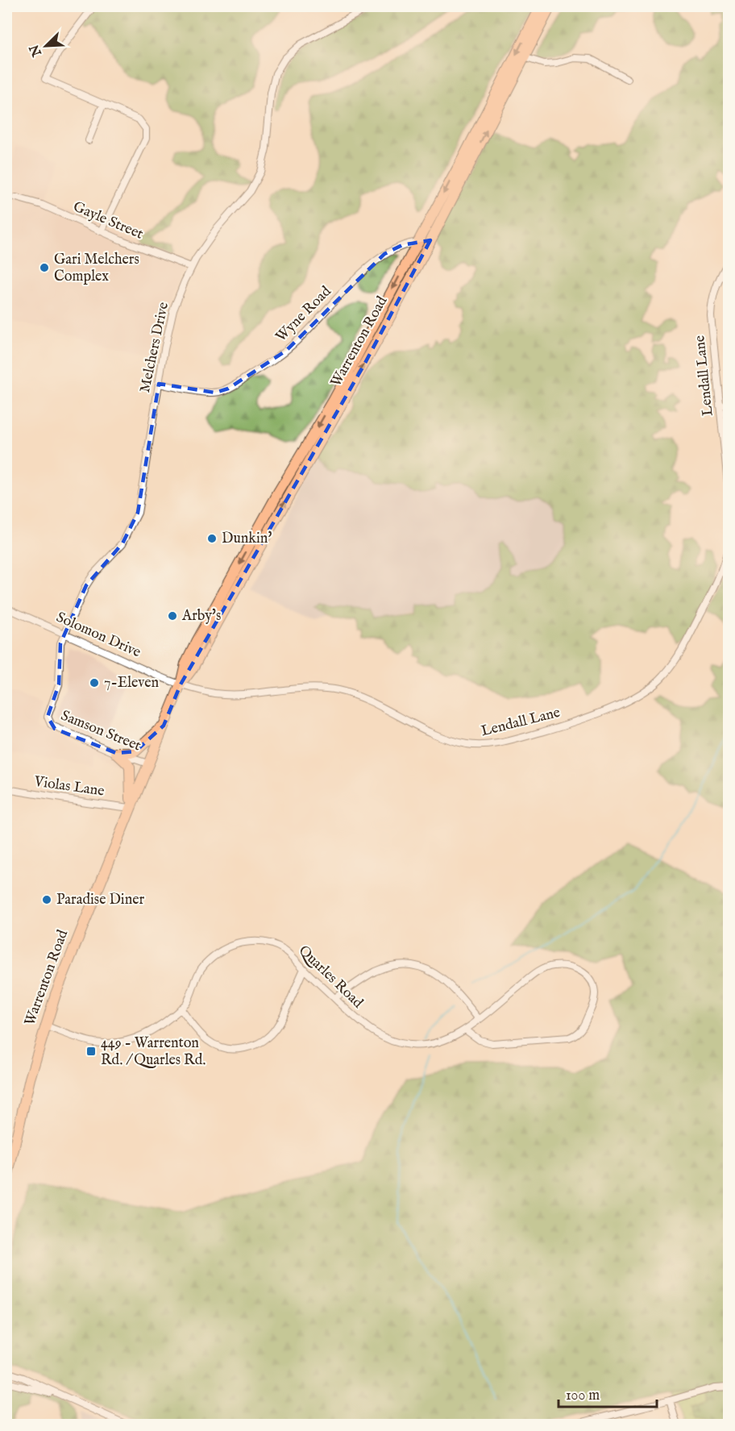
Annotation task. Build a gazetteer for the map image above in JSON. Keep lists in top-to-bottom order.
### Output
{
  "streets": {
    "main road": ["Warrenton Road"],
    "street": [
      "Gayle Street",
      "Wyne Road",
      "Melchers Drive",
      "Lendall Lane",
      "Solomon Drive",
      "Samson Street",
      "Violas Lane",
      "Quarles Road"
    ]
  },
  "crossings": [
    ["Gayle Street", "Melchers Drive"],
    ["Wyne Road", "Warrenton Road"],
    ["Wyne Road", "Melchers Drive"],
    ["Warrenton Road", "Lendall Lane"],
    ["Warrenton Road", "Solomon Drive"],
    ["Warrenton Road", "Samson Street"],
    ["Warrenton Road", "Violas Lane"],
    ["Warrenton Road", "Quarles Road"],
    ["Melchers Drive", "Solomon Drive"],
    ["Melchers Drive", "Samson Street"],
    ["Lendall Lane", "Solomon Drive"],
    ["Solomon Drive", "Samson Street"]
  ],
  "places": {
    "other": [
      "Gari Melchers Complex",
      "Dunkin'",
      "Arby's",
      "7-Eleven",
      "Paradise Diner"
    ],
    "transit": ["449 - Warrenton Rd. / Quarles Rd."]
  },
  "scale_bar": "100 m",
  "north": "bottom left"
}
